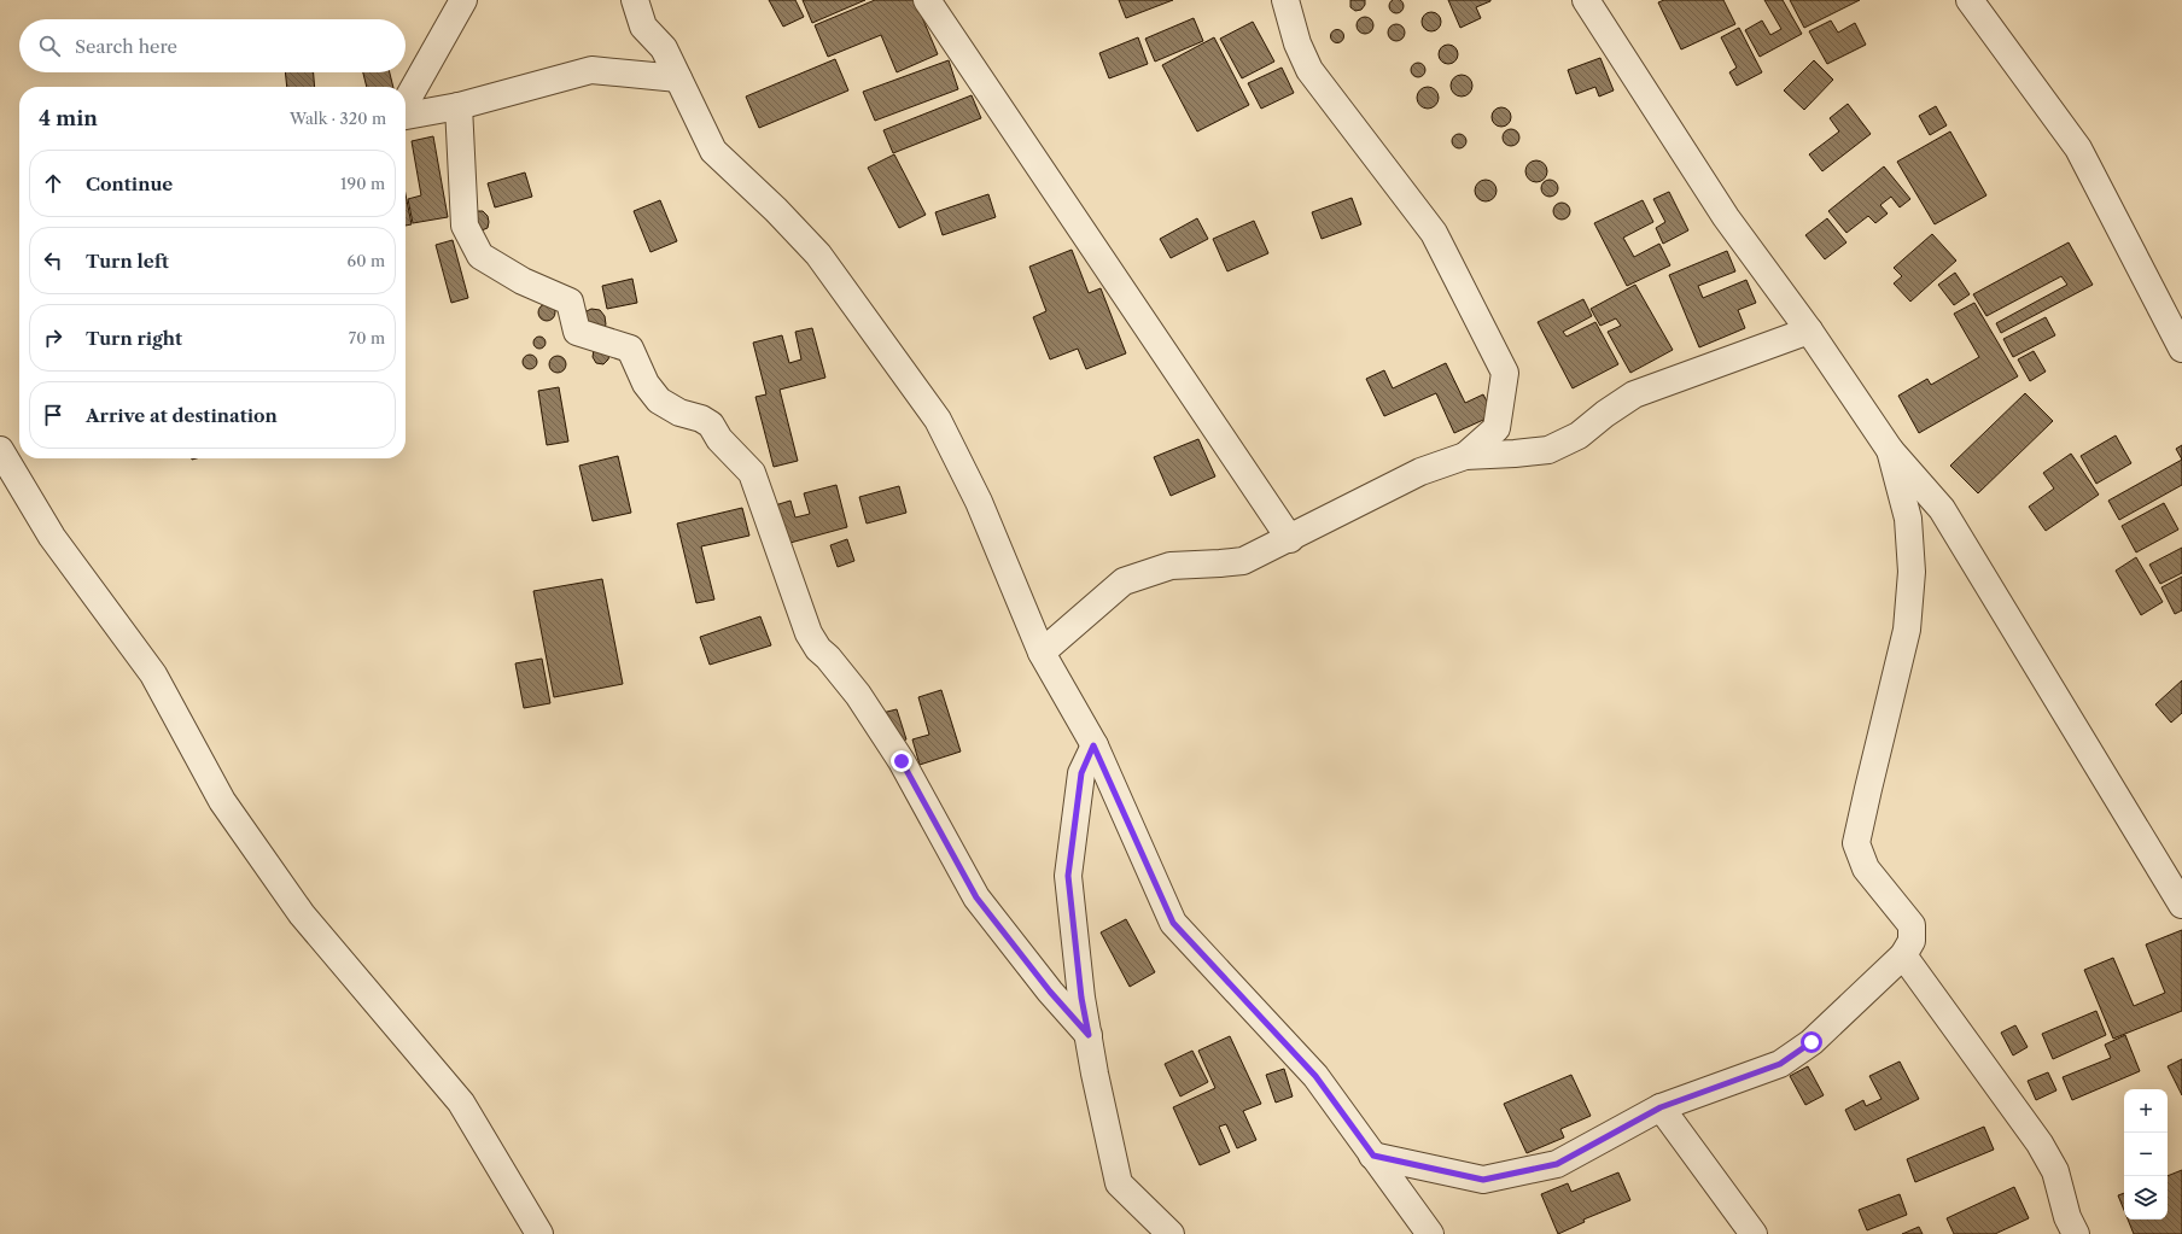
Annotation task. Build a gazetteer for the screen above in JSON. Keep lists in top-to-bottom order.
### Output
{
  "page": {
    "search": "Search here",
    "heading": ["4 min", "Walk · 320 m"],
    "list": [
      ["Continue", "190 m"],
      ["Turn left", "60 m"],
      ["Turn right", "70 m"],
      "Arrive at destination"
    ],
    "map_buttons": ["+", "−"]
  }
}
